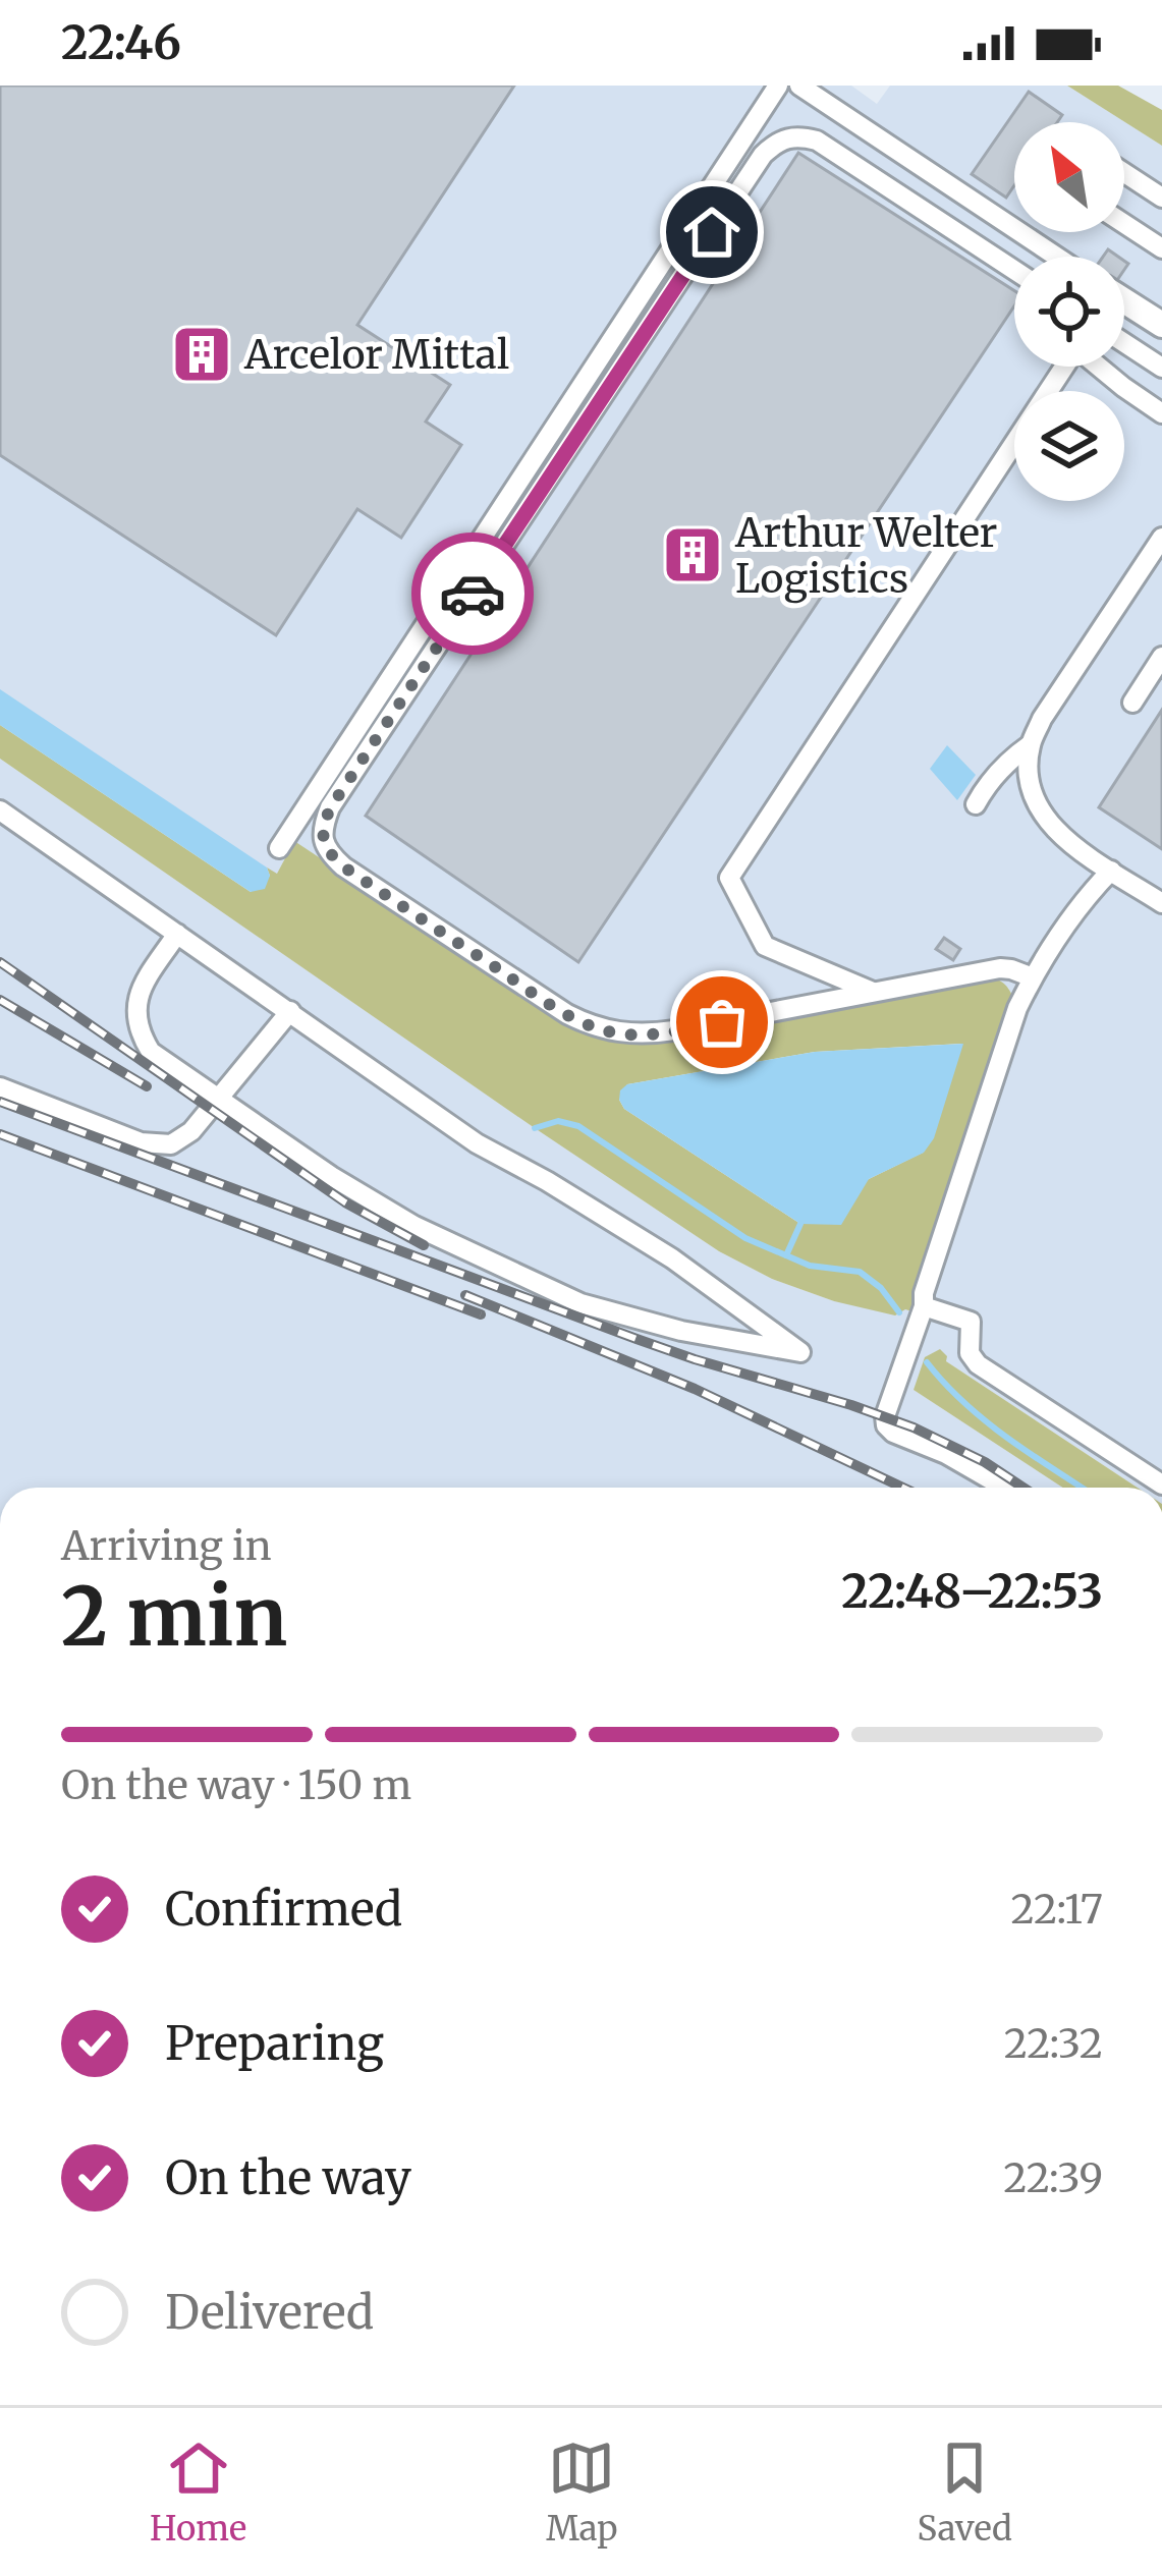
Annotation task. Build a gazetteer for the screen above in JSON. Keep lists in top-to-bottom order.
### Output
{
  "places": {
    "building": ["Arcelor Mittal", "Arthur Welter Logistics"]
  },
  "north": "top left",
  "page": {
    "status": "22:46",
    "heading": ["2 min", "Arriving in", "22:48–22:53"],
    "bar": "On the way · 150 m",
    "list": [
      ["Confirmed", "22:17"],
      ["Preparing", "22:32"],
      ["On the way", "22:39"],
      "Delivered"
    ],
    "tabs": ["Home", "Map", "Saved"]
  }
}
